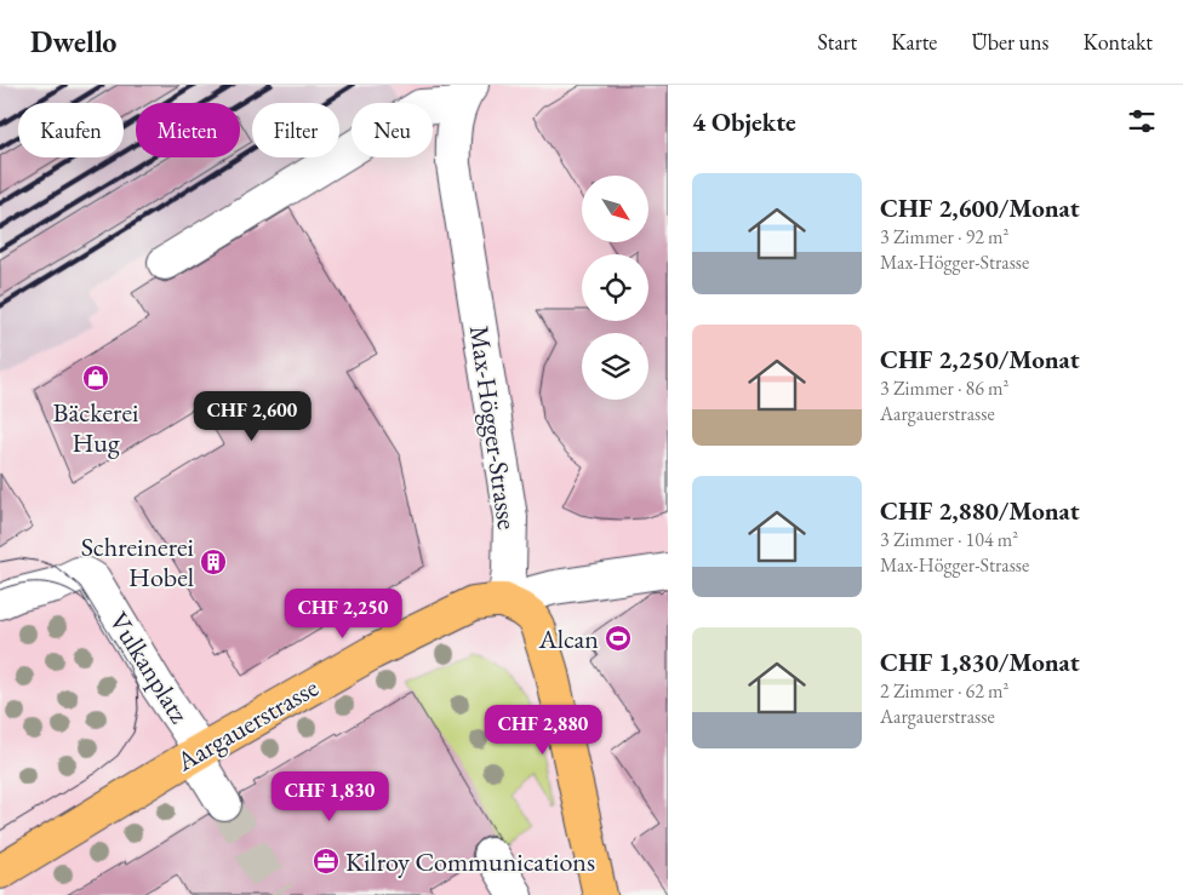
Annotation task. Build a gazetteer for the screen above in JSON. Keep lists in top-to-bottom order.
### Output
{
  "streets": {
    "main road": ["Aargauerstrasse"],
    "street": ["Max-Högger-Strasse", "Vulkanplatz"]
  },
  "crossings": [
    ["Max-Högger-Strasse", "Aargauerstrasse"],
    ["Vulkanplatz", "Aargauerstrasse"]
  ],
  "places": {
    "shop": ["Bäckerei Hug"],
    "building": ["Schreinerei Hobel"],
    "sports": ["Alcan"],
    "office": ["Kilroy Communications"]
  },
  "north": "bottom right",
  "page": {
    "header": "Dwello",
    "nav": [
      "Start",
      "Karte",
      "Über uns",
      "Kontakt"
    ],
    "heading": "4 Objekte",
    "chip": [
      "Kaufen",
      "Mieten",
      "Filter",
      "Neu"
    ],
    "list": [
      {
        "name": "CHF 2,600/Monat",
        "note": "3 Zimmer · 92 m² · Max-Högger-Strasse"
      },
      {
        "name": "CHF 2,250/Monat",
        "note": "3 Zimmer · 86 m² · Aargauerstrasse"
      },
      {
        "name": "CHF 2,880/Monat",
        "note": "3 Zimmer · 104 m² · Max-Högger-Strasse"
      },
      {
        "name": "CHF 1,830/Monat",
        "note": "2 Zimmer · 62 m² · Aargauerstrasse"
      }
    ],
    "price": [
      "CHF 2,600",
      "CHF 2,250",
      "CHF 2,880",
      "CHF 1,830"
    ]
  }
}
